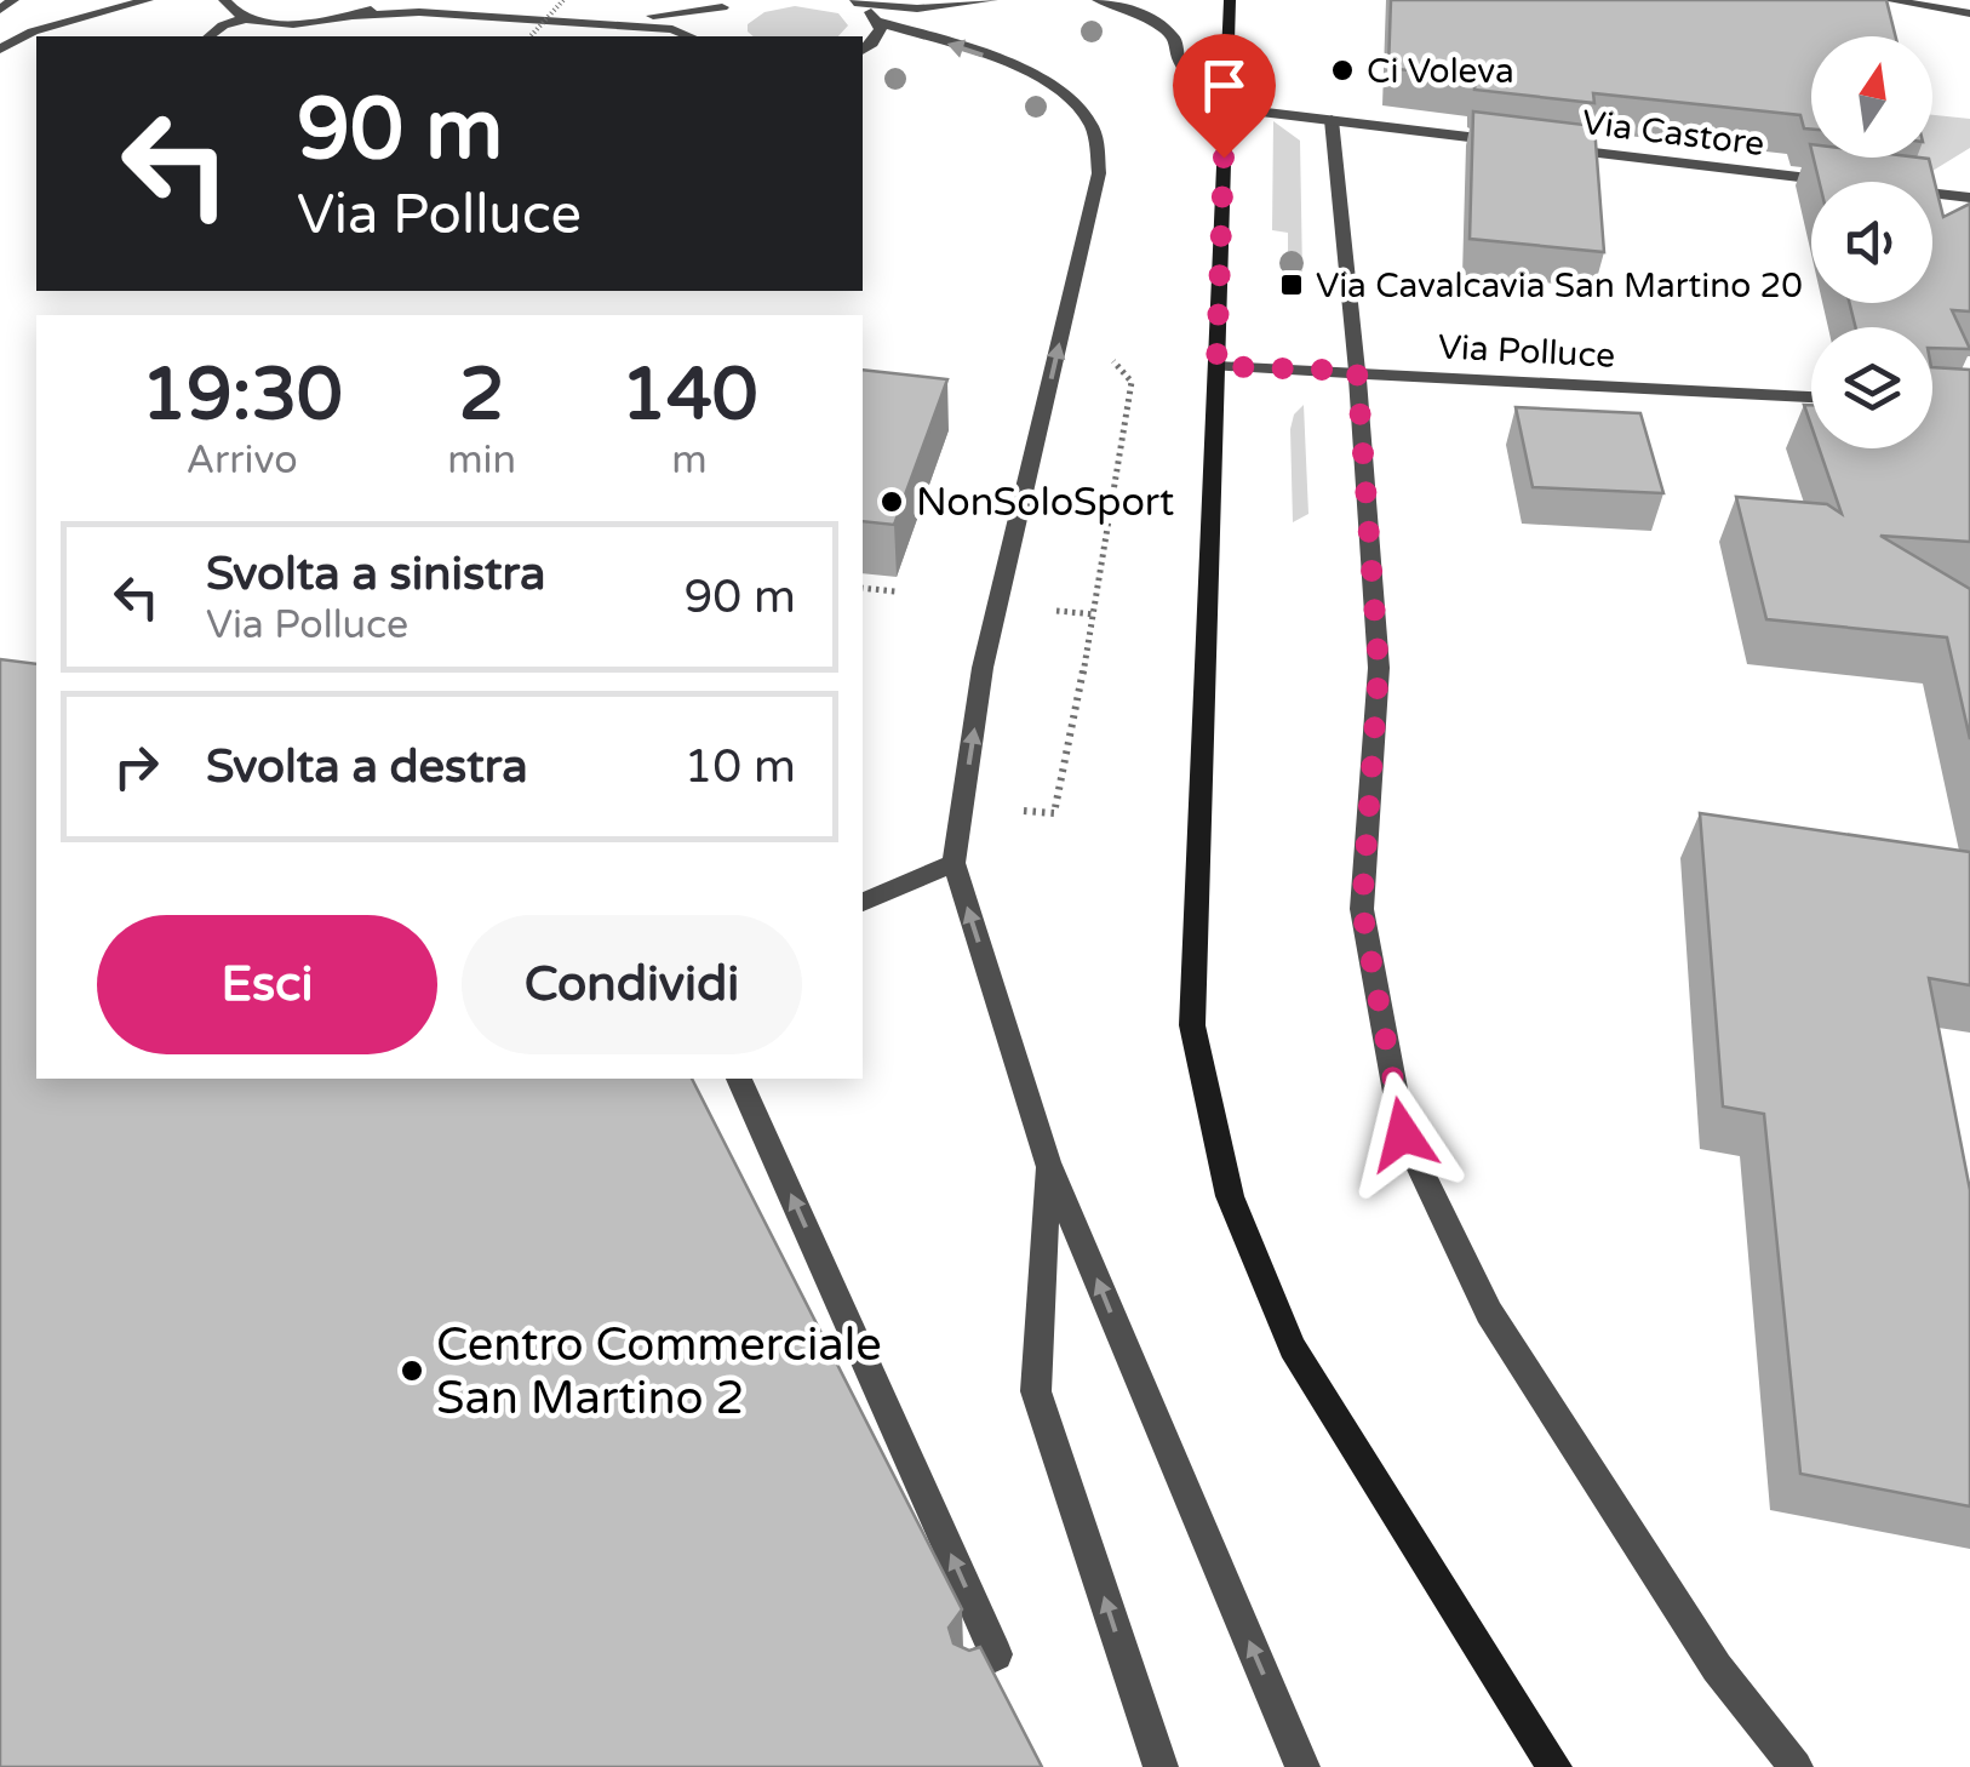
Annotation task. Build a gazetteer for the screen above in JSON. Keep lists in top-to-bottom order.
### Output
{
  "streets": {
    "street": ["Via Castore", "Via Polluce"]
  },
  "places": {
    "other": ["Ci Voleva", "NonSoloSport", "Centro Commerciale San Martino 2"],
    "transit": ["Via Cavalcavia San Martino 20"]
  },
  "north": "top",
  "page": {
    "turn": ["90 m", "Via Polluce"],
    "eta": [
      "19:30",
      "Arrivo",
      "2",
      "min",
      "140",
      "m"
    ],
    "list": [
      {
        "name": "Svolta a sinistra",
        "note": "Via Polluce",
        "value": "90 m"
      },
      {
        "name": "Svolta a destra",
        "value": "10 m"
      }
    ],
    "buttons": ["Esci", "Condividi"]
  }
}
